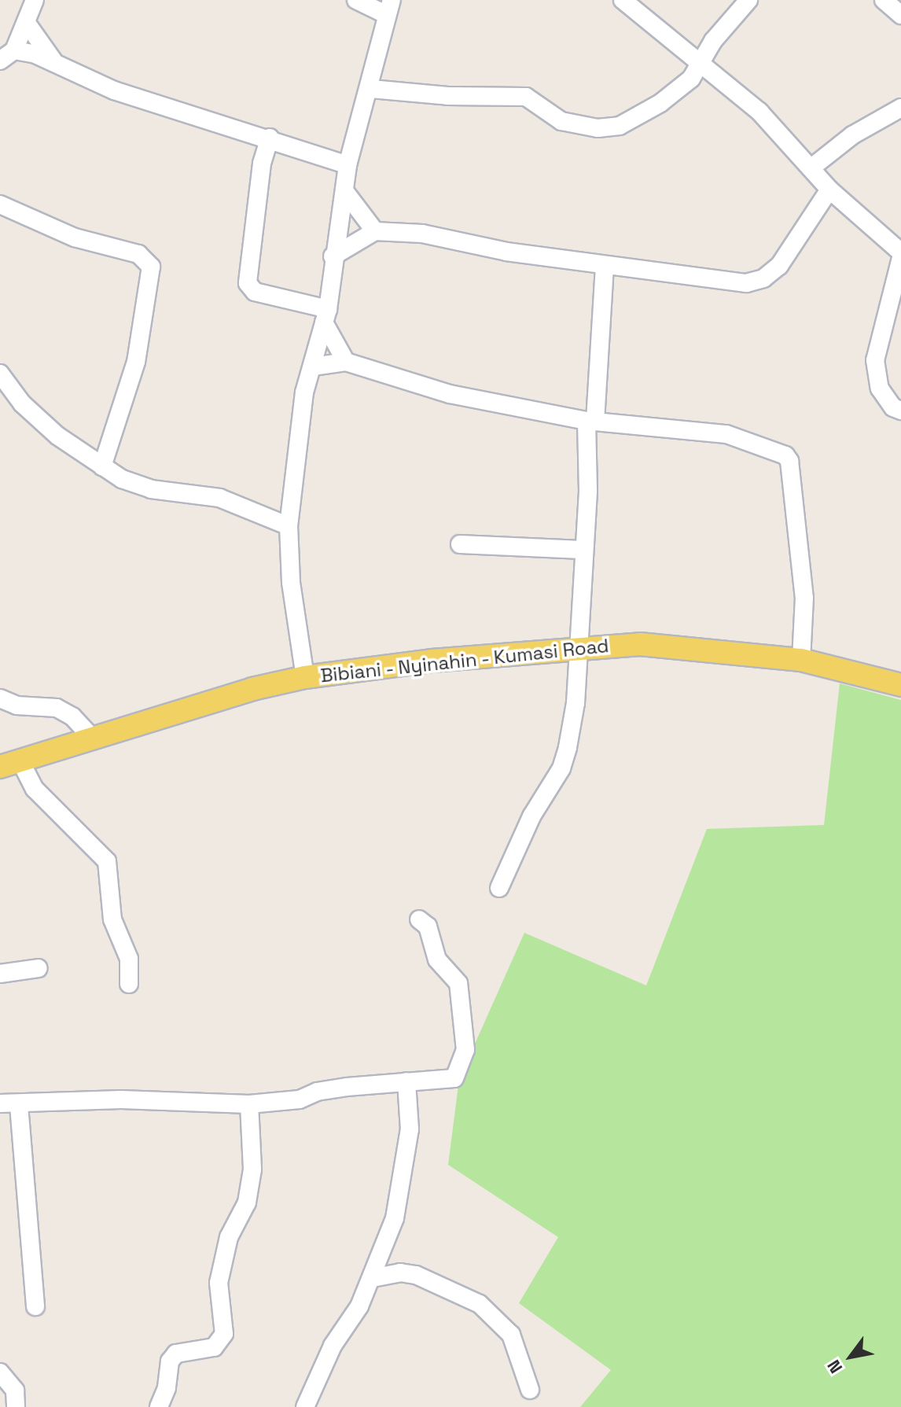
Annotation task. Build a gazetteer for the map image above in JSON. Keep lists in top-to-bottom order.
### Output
{
  "streets": {
    "main road": ["Bibiani - Nyinahin - Kumasi Road"]
  },
  "north": "bottom left"
}
